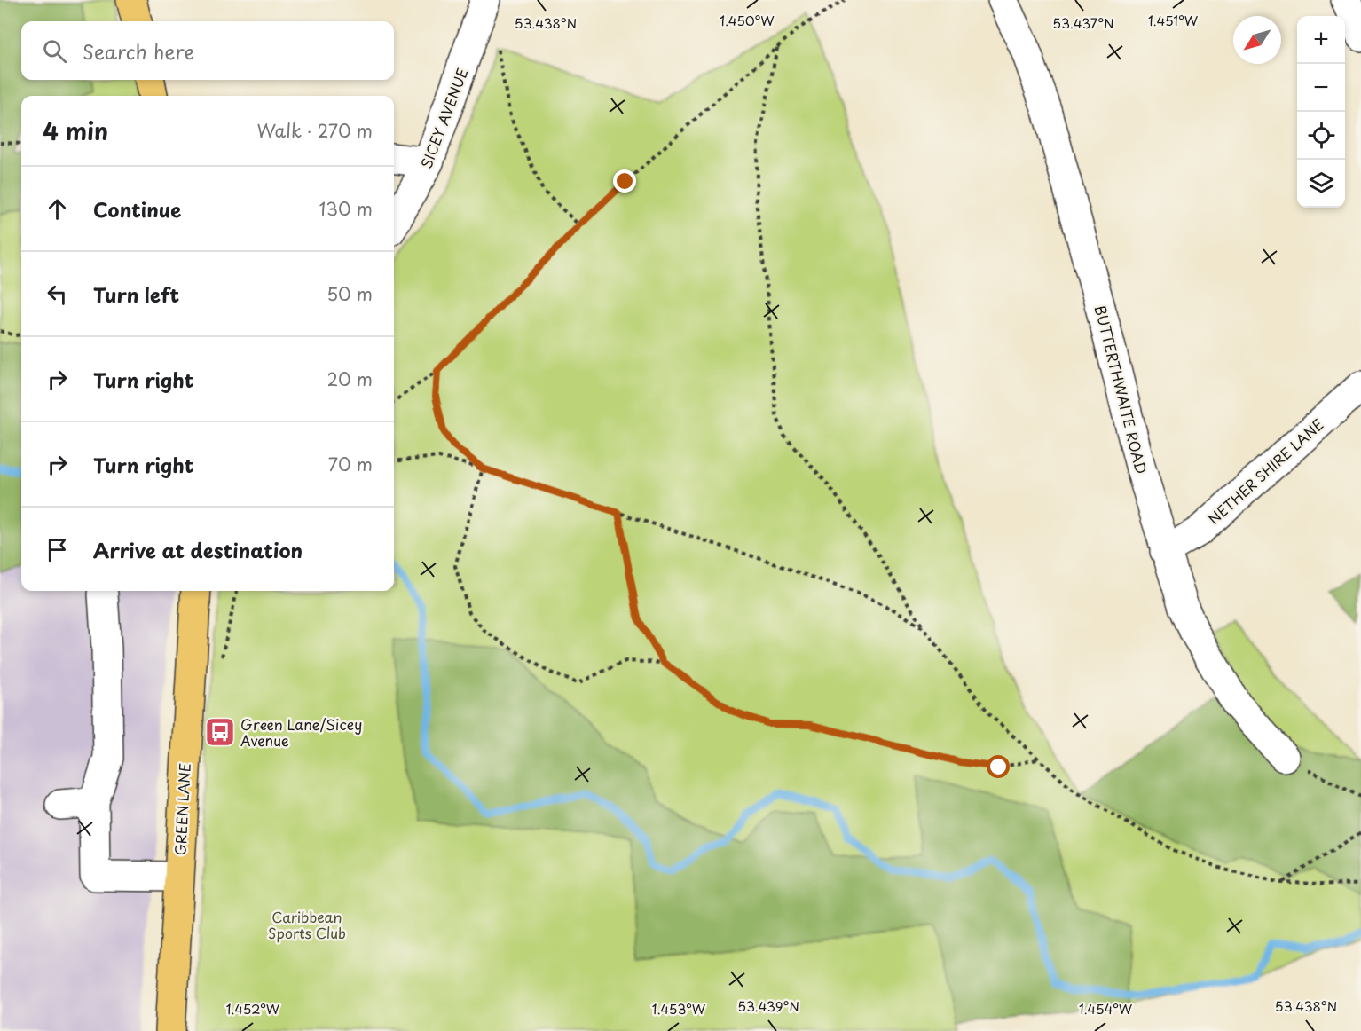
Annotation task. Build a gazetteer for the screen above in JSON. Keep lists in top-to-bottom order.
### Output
{
  "streets": {
    "main road": ["GREEN LANE"],
    "street": ["SICEY AVENUE", "BUTTERTHWAITE ROAD", "NETHER SHIRE LANE"]
  },
  "crossings": [
    ["BUTTERTHWAITE ROAD", "NETHER SHIRE LANE"]
  ],
  "parks": ["Caribbean Sports Club"],
  "places": {
    "bus stop": ["Green Lane/Sicey Avenue"]
  },
  "north": "bottom left",
  "page": {
    "map_buttons": ["+", "−"],
    "search": "Search here",
    "heading": ["4 min", "Walk · 270 m"],
    "list": [
      ["Continue", "130 m"],
      ["Turn left", "50 m"],
      ["Turn right", "20 m"],
      ["Turn right", "70 m"],
      "Arrive at destination"
    ]
  },
  "coordinates": [
    "1.451°W",
    "1.450°W",
    "53.438°N",
    "53.437°N",
    "53.439°N",
    "1.452°W",
    "1.453°W",
    "1.454°W"
  ]
}
